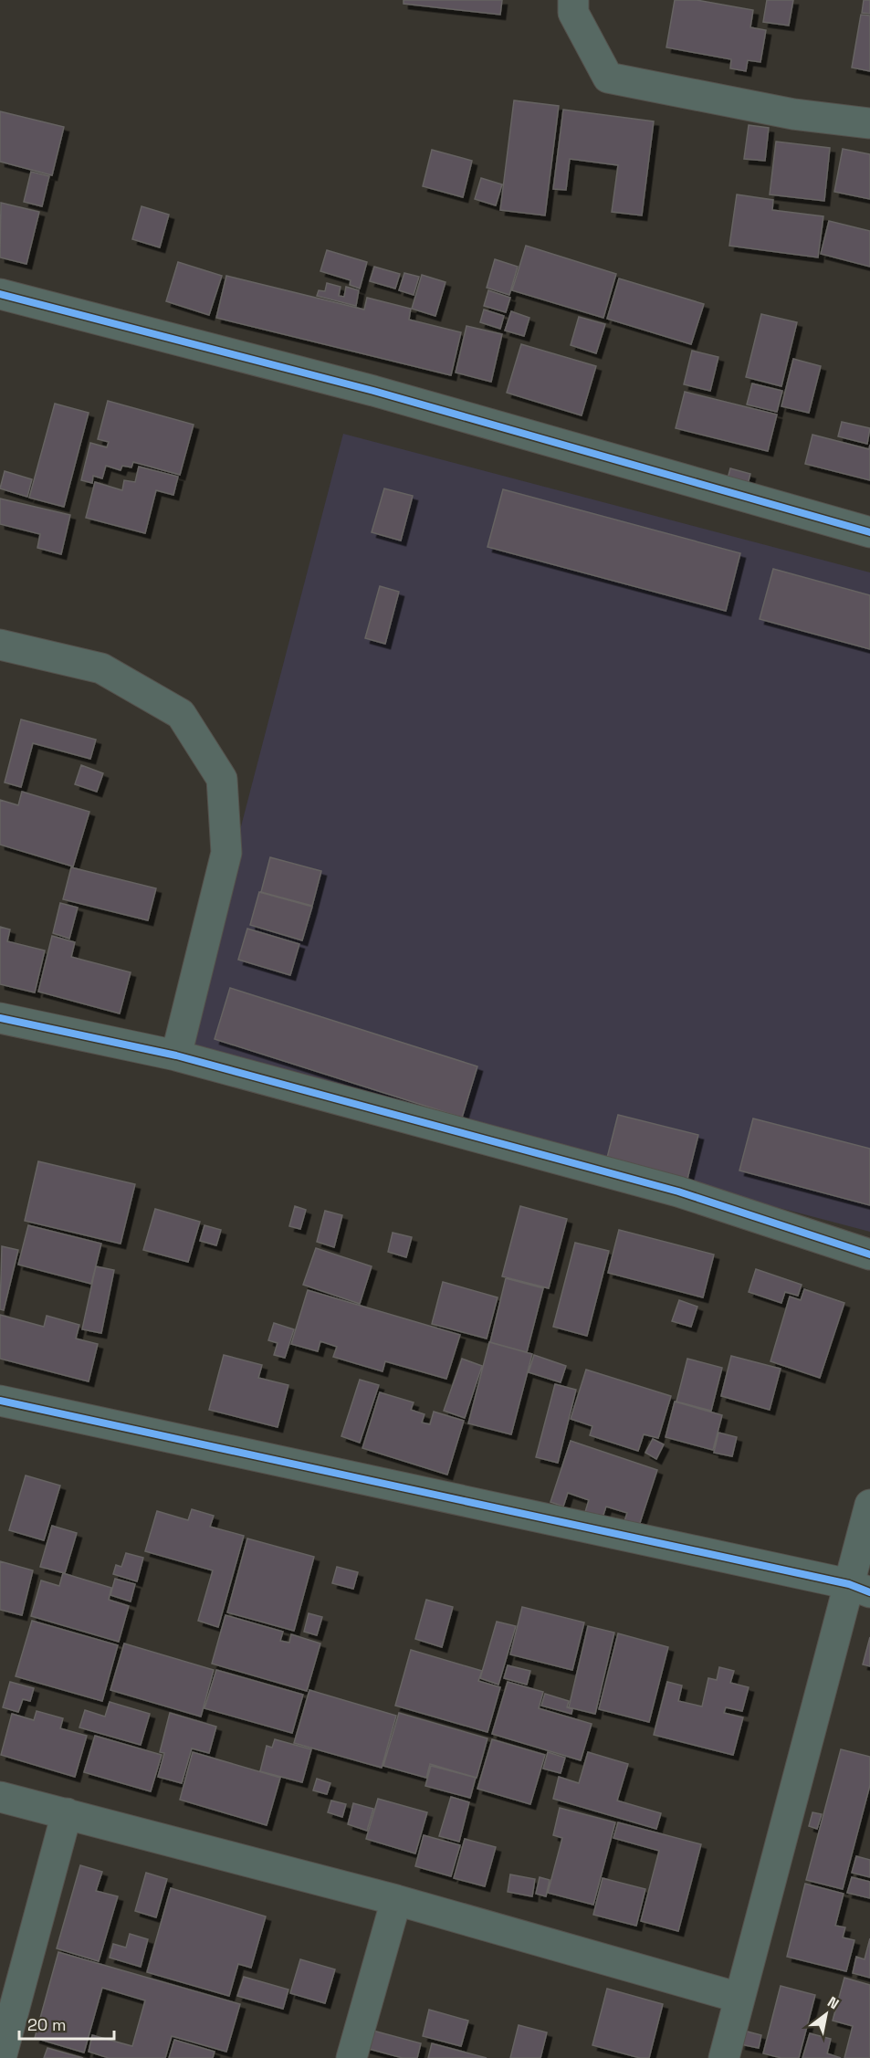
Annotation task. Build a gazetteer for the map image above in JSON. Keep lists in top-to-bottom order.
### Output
{
  "scale_bar": "20 m",
  "north": "top right"
}
